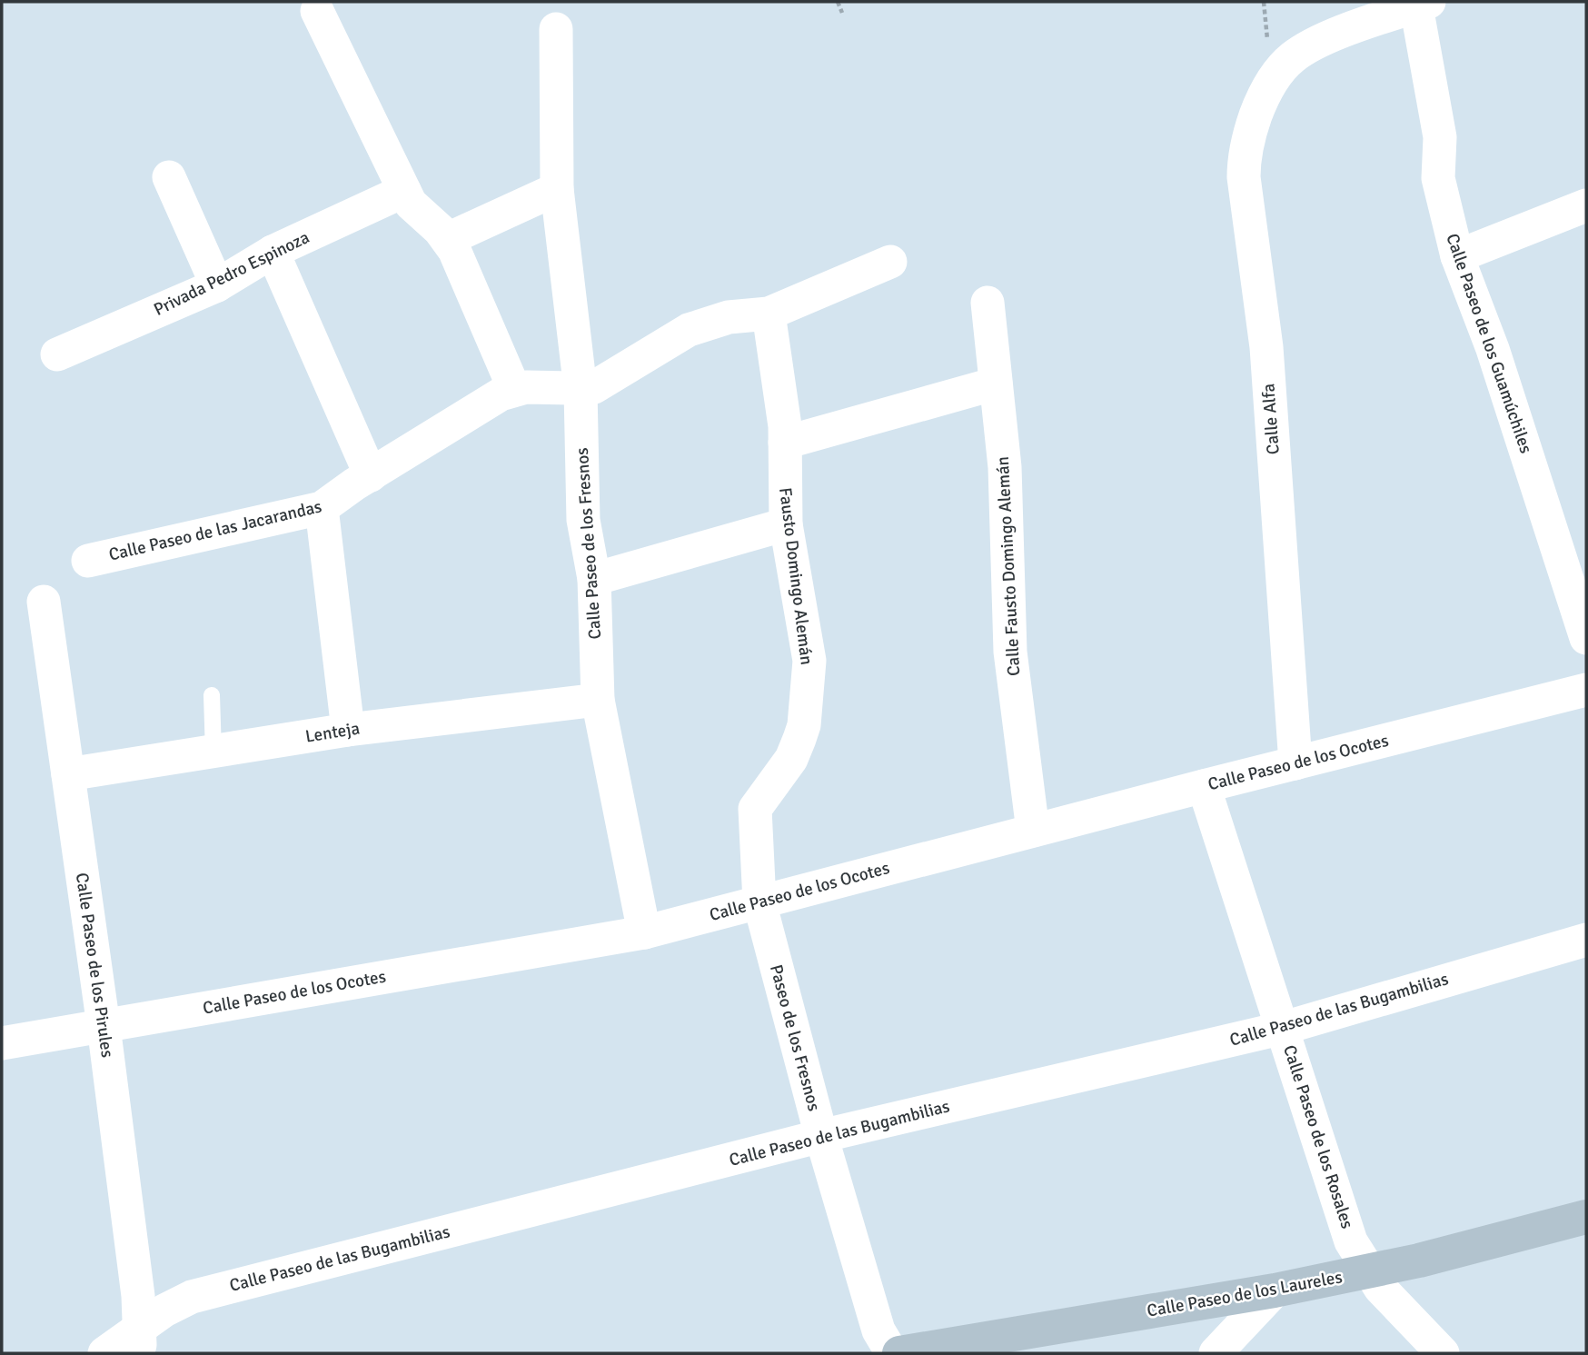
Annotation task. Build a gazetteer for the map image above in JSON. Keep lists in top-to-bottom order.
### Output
{
  "streets": {
    "street": [
      "Privada Pedro Espinoza",
      "Calle Paseo de los Guamúchiles",
      "Calle Alfa",
      "Calle Paseo de las Jacarandas",
      "Calle Paseo de los Fresnos",
      "Calle Fausto Domingo Alemán",
      "Fausto Domingo Alemán",
      "Lenteja",
      "Calle Paseo de los Ocotes",
      "Calle Paseo de los Pirules",
      "Calle Paseo de las Bugambilias",
      "Paseo de los Fresnos",
      "Calle Paseo de los Rosales",
      "Calle Paseo de los Laureles"
    ]
  },
  "crossings": [
    ["Calle Paseo de los Guamúchiles", "Calle Alfa"],
    ["Calle Alfa", "Calle Paseo de los Ocotes"],
    ["Calle Paseo de las Jacarandas", "Calle Paseo de los Fresnos"],
    ["Calle Paseo de las Jacarandas", "Fausto Domingo Alemán"],
    ["Calle Paseo de los Fresnos", "Lenteja"],
    ["Calle Paseo de los Fresnos", "Calle Paseo de los Ocotes"],
    ["Calle Fausto Domingo Alemán", "Calle Paseo de los Ocotes"],
    ["Fausto Domingo Alemán", "Calle Paseo de los Ocotes"],
    ["Fausto Domingo Alemán", "Paseo de los Fresnos"],
    ["Lenteja", "Calle Paseo de los Pirules"],
    ["Calle Paseo de los Ocotes", "Calle Paseo de los Pirules"],
    ["Calle Paseo de los Ocotes", "Paseo de los Fresnos"],
    ["Calle Paseo de los Ocotes", "Calle Paseo de los Rosales"],
    ["Calle Paseo de los Pirules", "Calle Paseo de las Bugambilias"],
    ["Calle Paseo de las Bugambilias", "Paseo de los Fresnos"],
    ["Calle Paseo de las Bugambilias", "Calle Paseo de los Rosales"],
    ["Calle Paseo de los Rosales", "Calle Paseo de los Laureles"]
  ]
}
